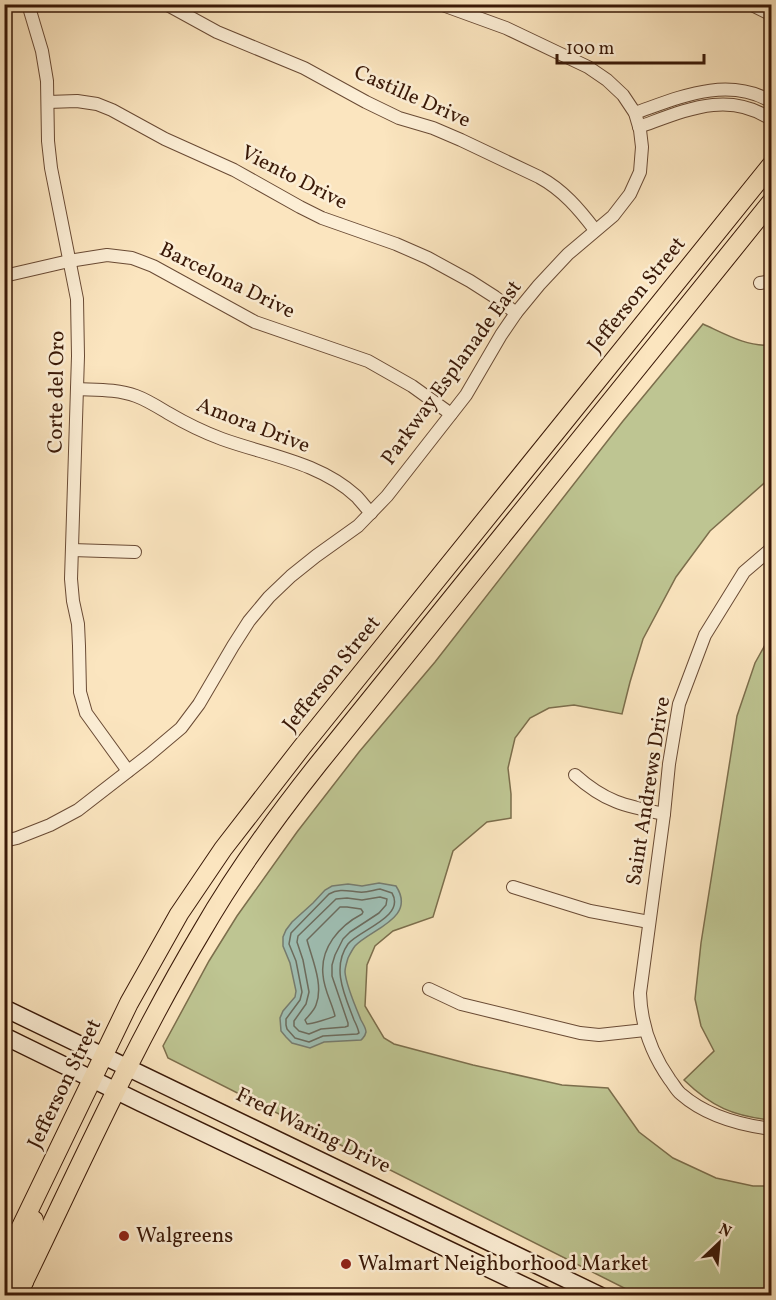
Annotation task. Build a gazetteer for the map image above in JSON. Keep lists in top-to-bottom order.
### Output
{
  "streets": {
    "main road": ["Jefferson Street", "Fred Waring Drive"],
    "street": [
      "Castille Drive",
      "Viento Drive",
      "Barcelona Drive",
      "Parkway Esplanade East",
      "Corte del Oro",
      "Amora Drive",
      "Saint Andrews Drive"
    ]
  },
  "crossings": [
    ["Castille Drive", "Parkway Esplanade East"],
    ["Viento Drive", "Parkway Esplanade East"],
    ["Viento Drive", "Corte del Oro"],
    ["Barcelona Drive", "Parkway Esplanade East"],
    ["Barcelona Drive", "Corte del Oro"],
    ["Jefferson Street", "Fred Waring Drive"],
    ["Parkway Esplanade East", "Corte del Oro"],
    ["Parkway Esplanade East", "Amora Drive"],
    ["Corte del Oro", "Amora Drive"]
  ],
  "places": ["Walgreens", "Walmart Neighborhood Market"],
  "scale_bar": "100 m",
  "north": "top right"
}
